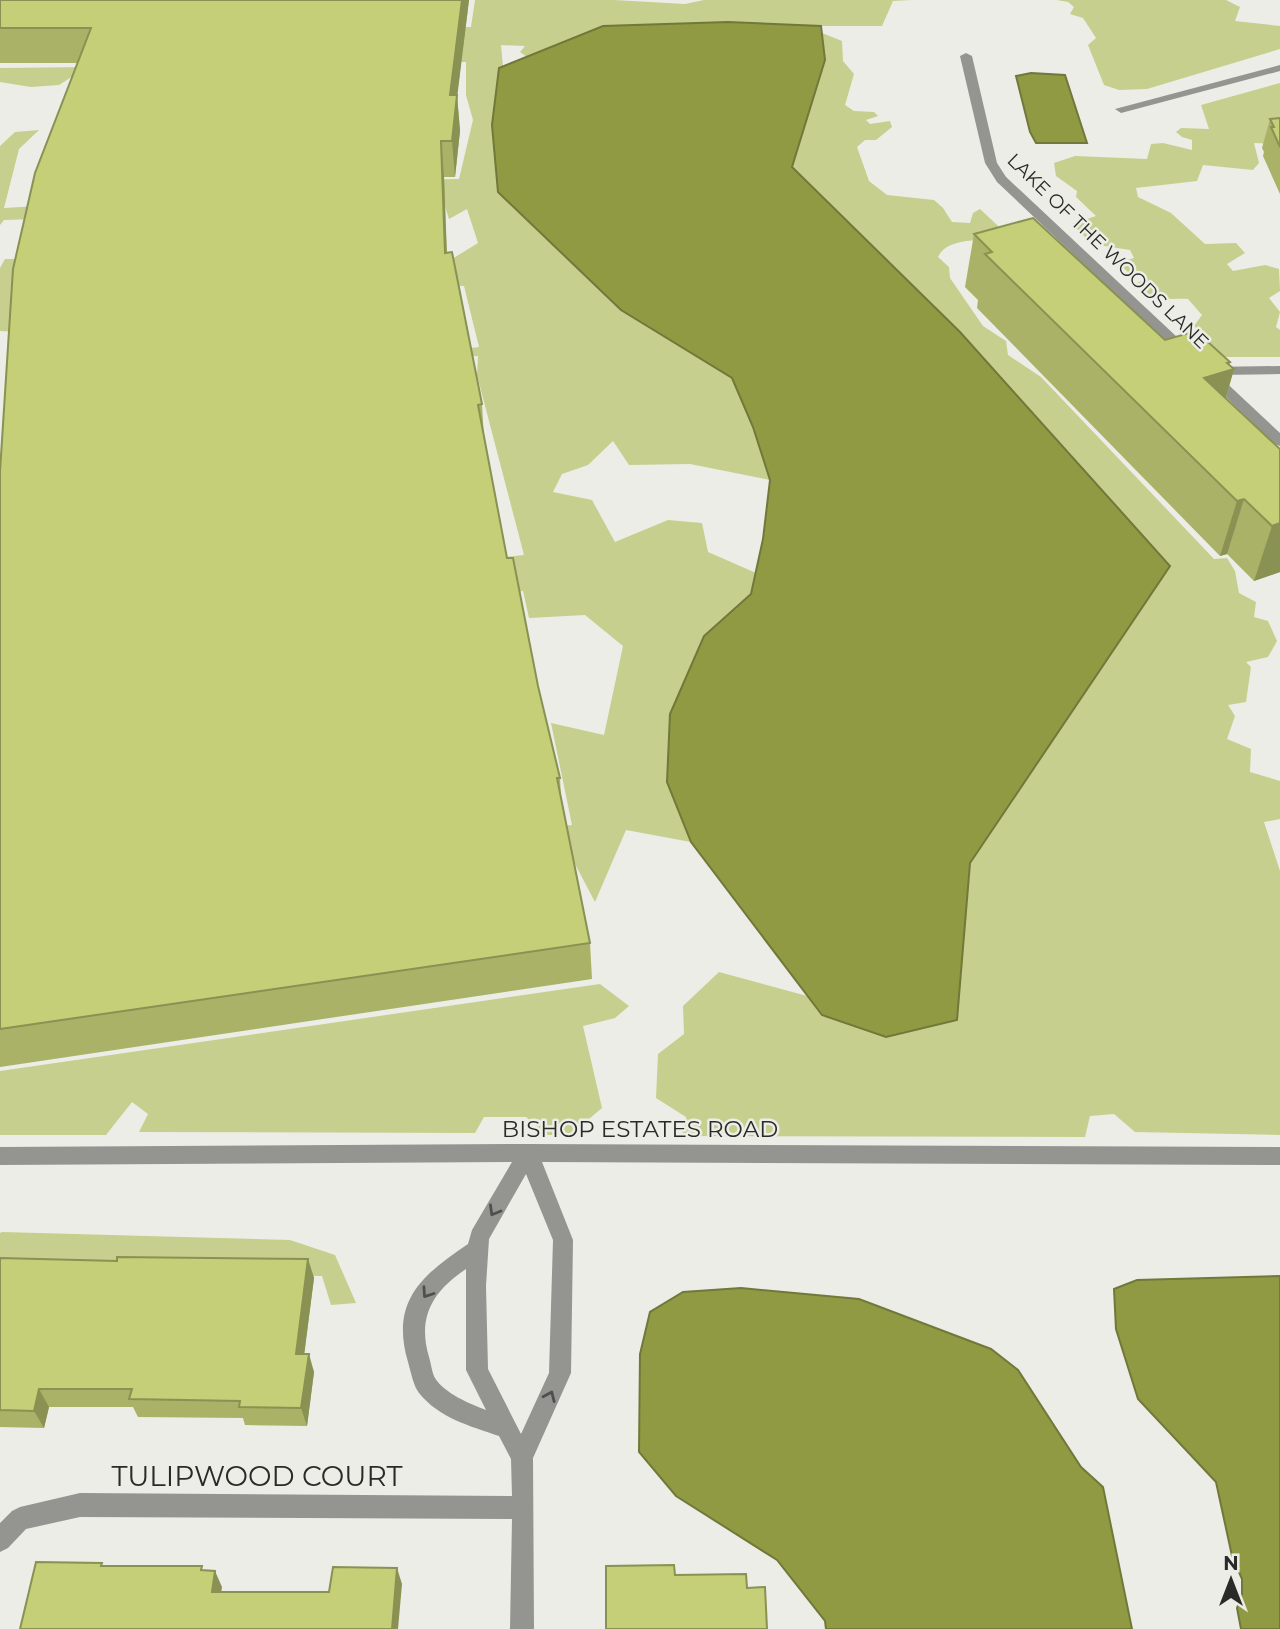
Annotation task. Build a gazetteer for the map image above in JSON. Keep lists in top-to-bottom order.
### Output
{
  "streets": {
    "street": ["LAKE OF THE WOODS LANE", "BISHOP ESTATES ROAD", "TULIPWOOD COURT"]
  },
  "north": "top"
}
